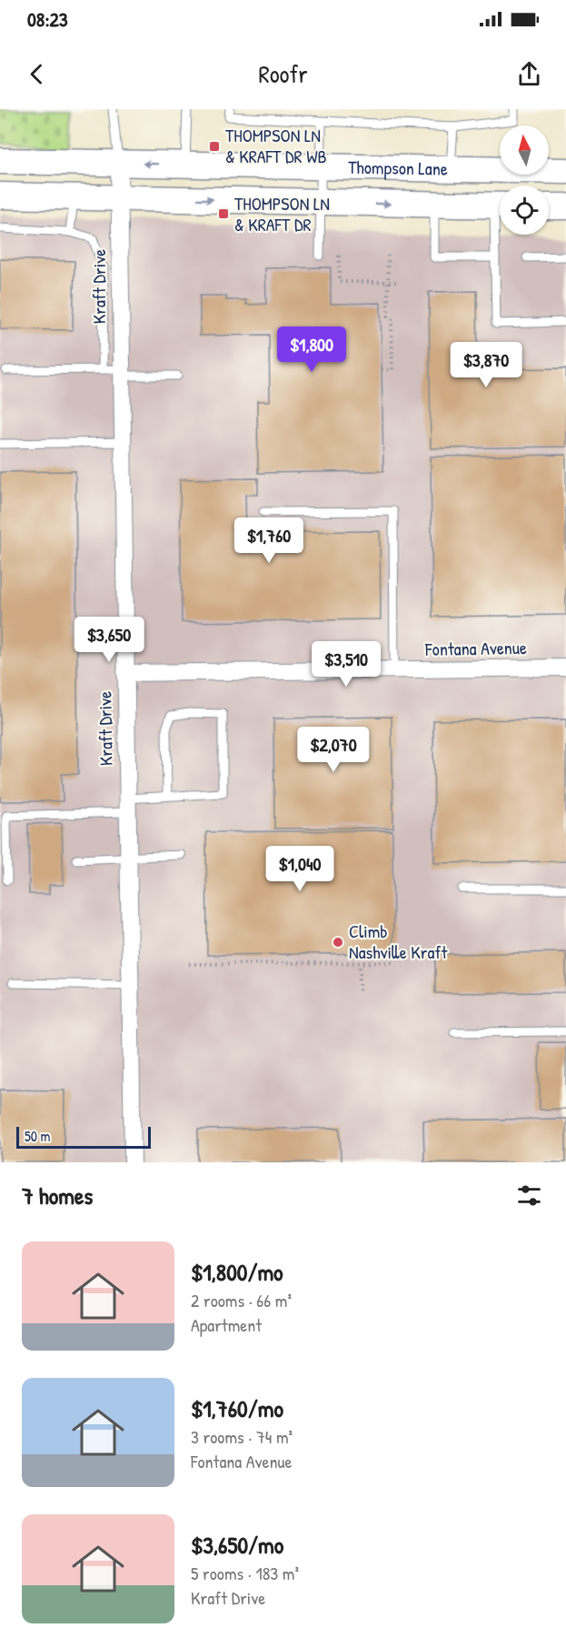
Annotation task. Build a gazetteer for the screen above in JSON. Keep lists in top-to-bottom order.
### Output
{
  "streets": {
    "main road": ["Thompson Lane"],
    "street": ["Kraft Drive", "Fontana Avenue"]
  },
  "crossings": [
    ["Thompson Lane", "Kraft Drive"],
    ["Kraft Drive", "Fontana Avenue"]
  ],
  "places": {
    "transit": ["THOMPSON LN & KRAFT DR WB", "THOMPSON LN & KRAFT DR"],
    "other": ["Climb Nashville Kraft"]
  },
  "scale_bar": "50 m",
  "north": "top",
  "page": {
    "status": "08:23",
    "header": "Roofr",
    "price": [
      "$1,800",
      "$3,870",
      "$1,760",
      "$3,650",
      "$3,510",
      "$2,070",
      "$1,040"
    ],
    "scale": "50 m",
    "heading": "7 homes",
    "list": [
      {
        "name": "$1,800/mo",
        "note": "2 rooms · 66 m² · Apartment"
      },
      {
        "name": "$1,760/mo",
        "note": "3 rooms · 74 m² · Fontana Avenue"
      },
      {
        "name": "$3,650/mo",
        "note": "5 rooms · 183 m² · Kraft Drive"
      }
    ]
  }
}
